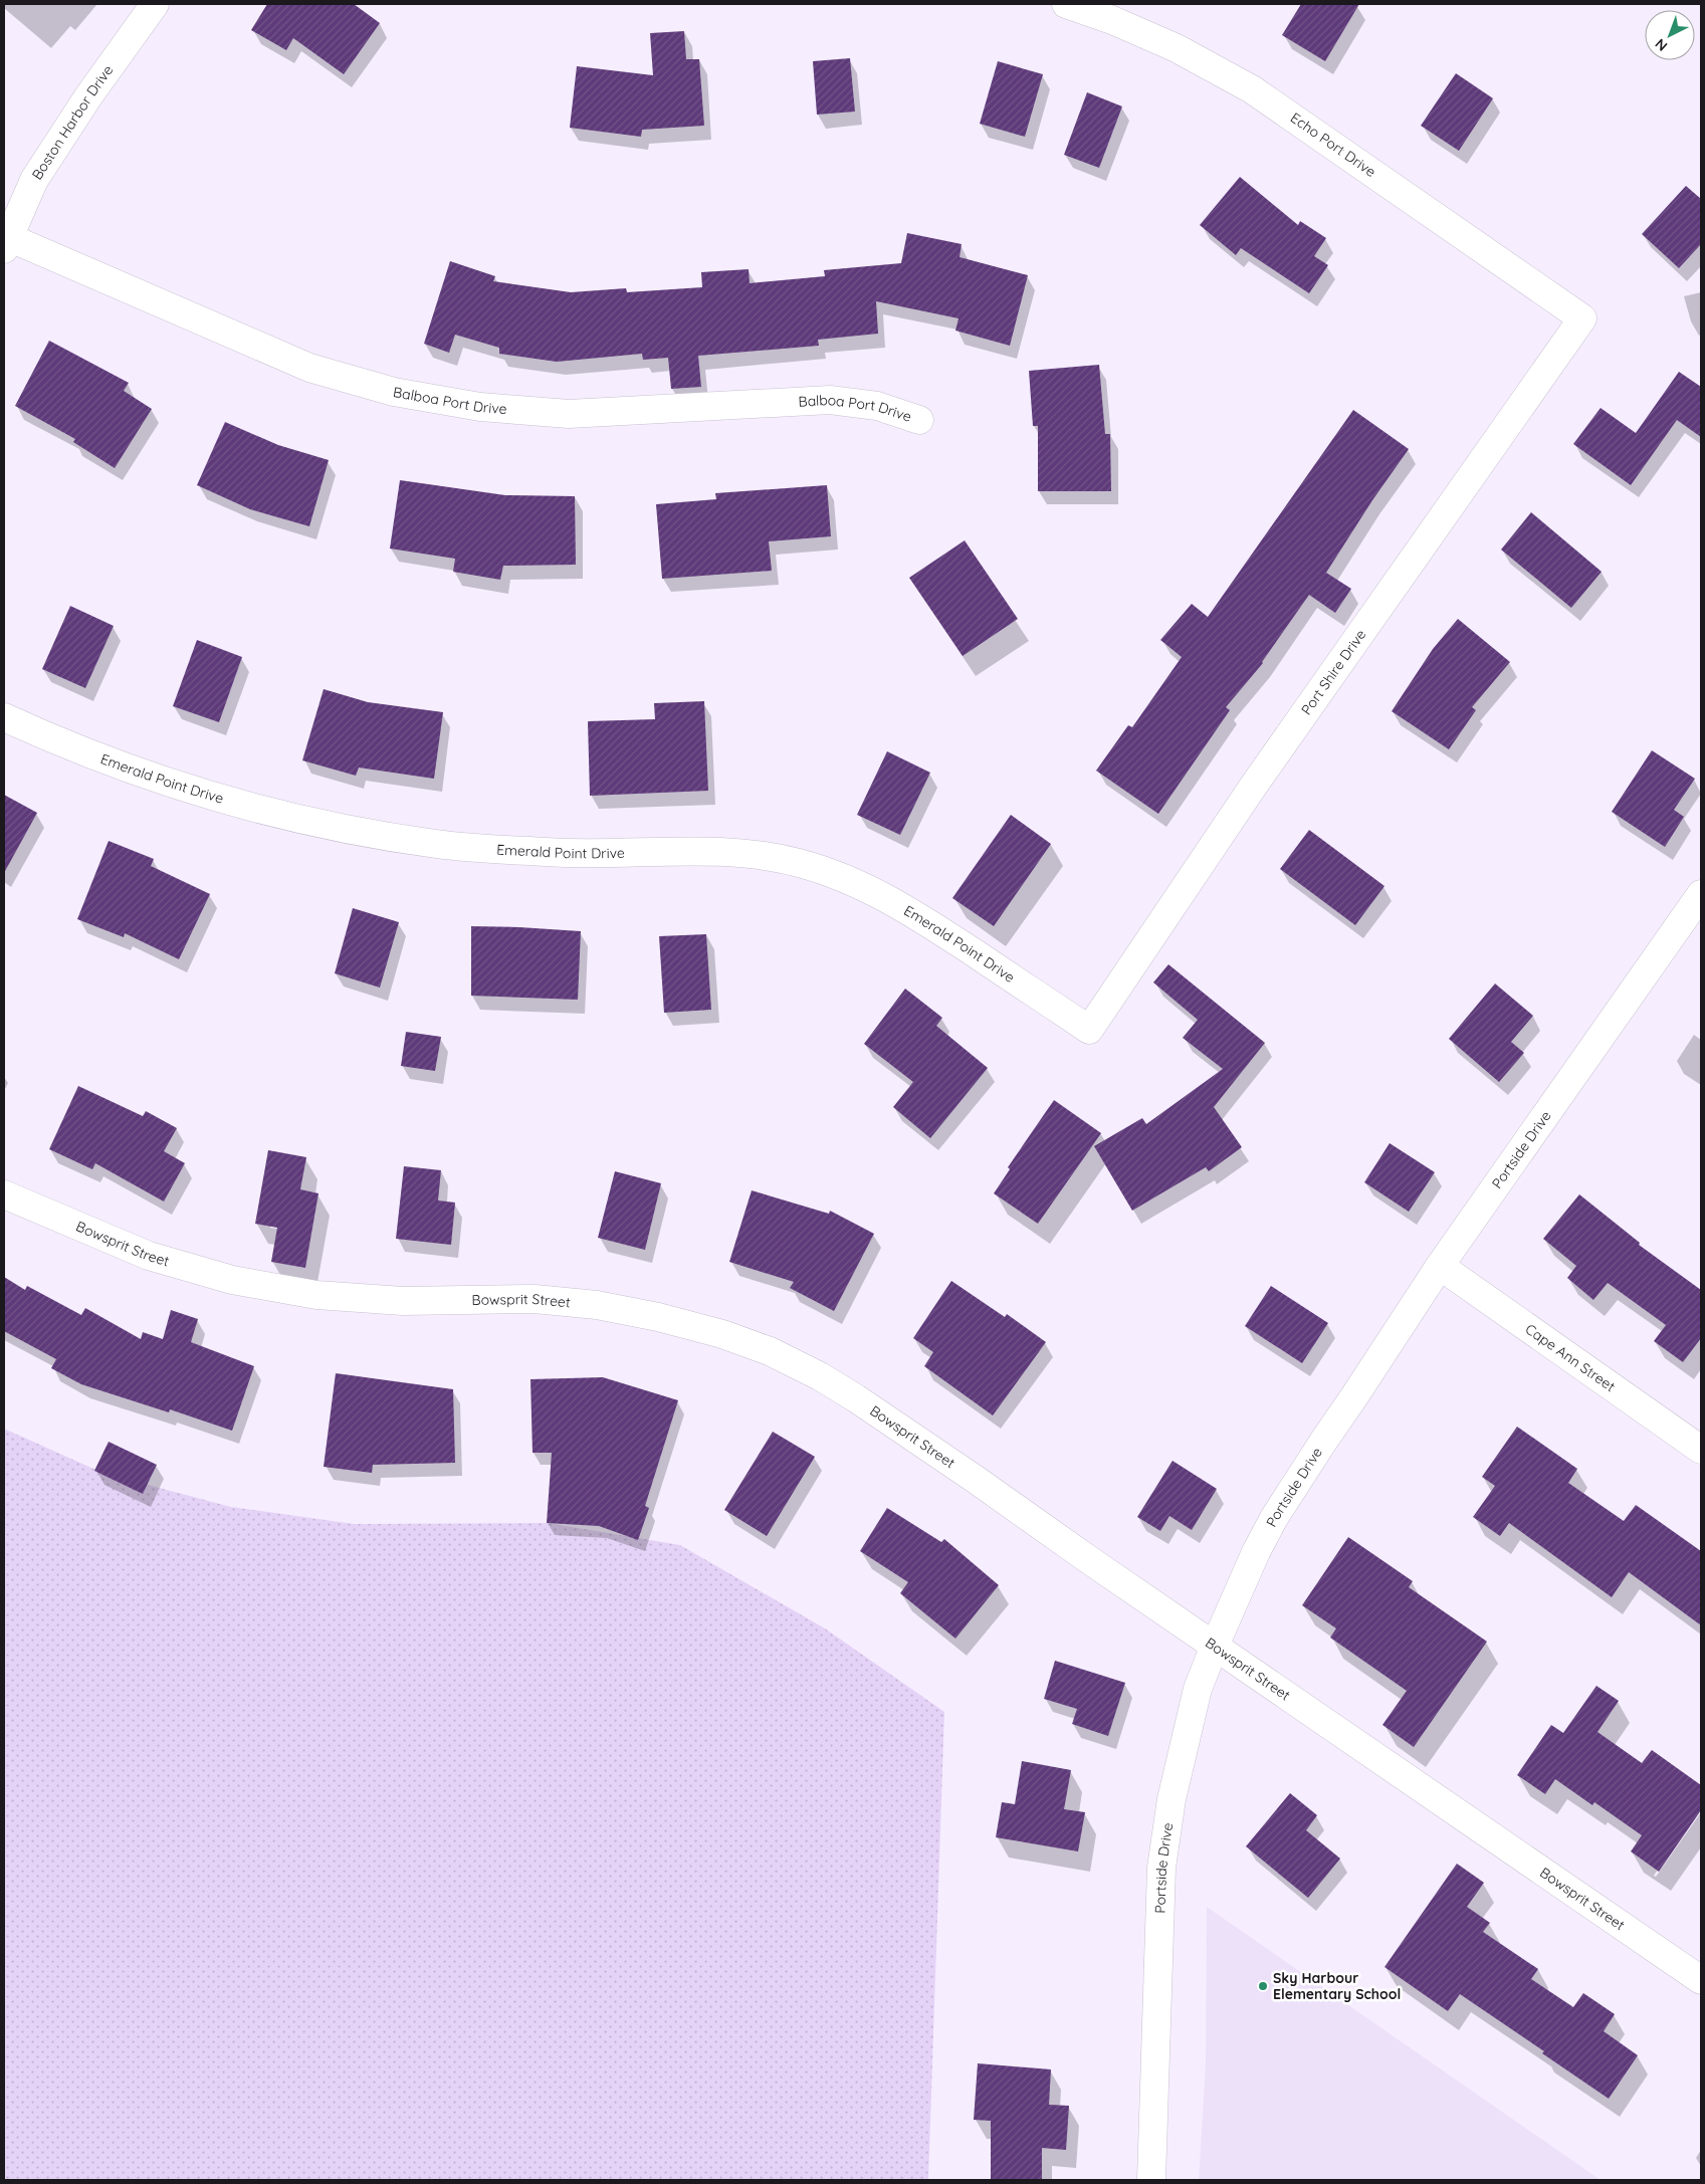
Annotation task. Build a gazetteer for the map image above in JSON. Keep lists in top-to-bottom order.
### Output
{
  "streets": {
    "street": [
      "Boston Harbor Drive",
      "Echo Port Drive",
      "Balboa Port Drive",
      "Port Shire Drive",
      "Emerald Point Drive",
      "Portside Drive",
      "Bowsprit Street",
      "Cape Ann Street"
    ]
  },
  "crossings": [
    ["Boston Harbor Drive", "Balboa Port Drive"],
    ["Echo Port Drive", "Port Shire Drive"],
    ["Port Shire Drive", "Emerald Point Drive"],
    ["Portside Drive", "Bowsprit Street"],
    ["Portside Drive", "Cape Ann Street"]
  ],
  "places": ["Sky Harbour Elementary School"],
  "north": "bottom left"
}
